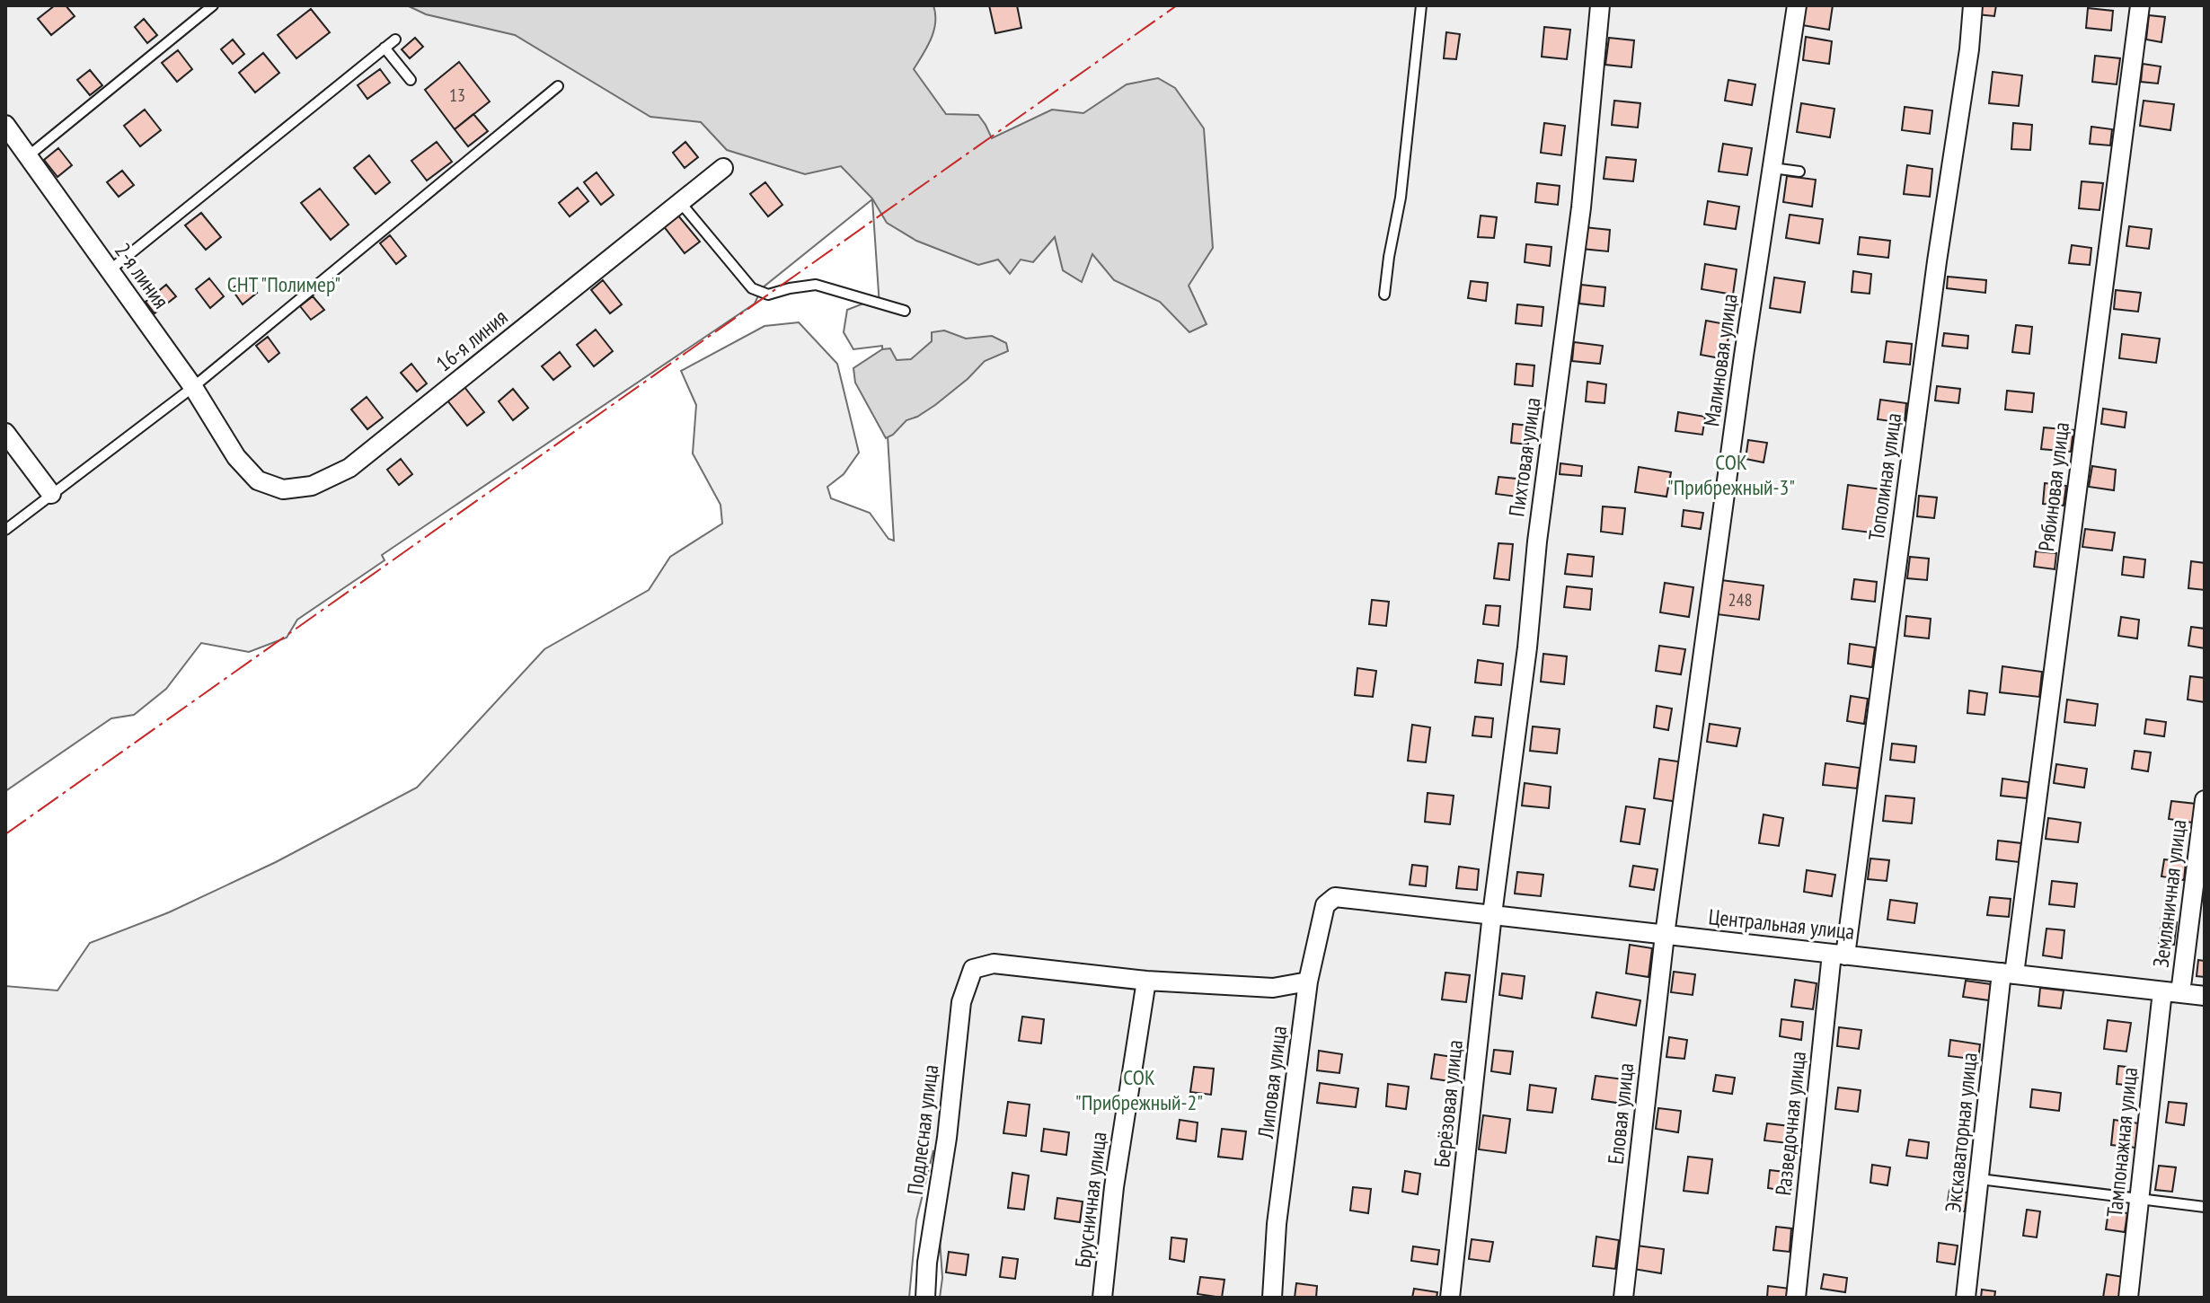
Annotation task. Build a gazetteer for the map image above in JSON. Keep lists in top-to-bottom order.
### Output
{
  "streets": {
    "street": [
      "2-я линия",
      "16-я линия",
      "Малиновая улица",
      "Пихтовая улица",
      "Тополиная улица",
      "Рябиновая улица",
      "Земляничная улица",
      "Центральная улица",
      "Липовая улица",
      "Берёзовая улица",
      "Еловая улица",
      "Разведочная улица",
      "Подлесная улица",
      "Экскаваторная улица",
      "Тампонажная улица",
      "Брусничная улица"
    ]
  },
  "crossings": [
    ["2-я линия", "16-я линия"],
    ["Малиновая улица", "Центральная улица"],
    ["Малиновая улица", "Еловая улица"],
    ["Пихтовая улица", "Центральная улица"],
    ["Пихтовая улица", "Берёзовая улица"],
    ["Тополиная улица", "Центральная улица"],
    ["Тополиная улица", "Разведочная улица"],
    ["Рябиновая улица", "Центральная улица"],
    ["Рябиновая улица", "Экскаваторная улица"],
    ["Земляничная улица", "Центральная улица"],
    ["Земляничная улица", "Тампонажная улица"],
    ["Центральная улица", "Липовая улица"],
    ["Центральная улица", "Берёзовая улица"],
    ["Центральная улица", "Еловая улица"],
    ["Центральная улица", "Разведочная улица"],
    ["Центральная улица", "Экскаваторная улица"],
    ["Центральная улица", "Тампонажная улица"],
    ["Подлесная улица", "Брусничная улица"]
  ],
  "parks": ["СНТ \"Полимер\"", "СОК \"Прибрежный-3\"", "СОК \"Прибрежный-2\""],
  "house_numbers": ["13", "248"]
}
